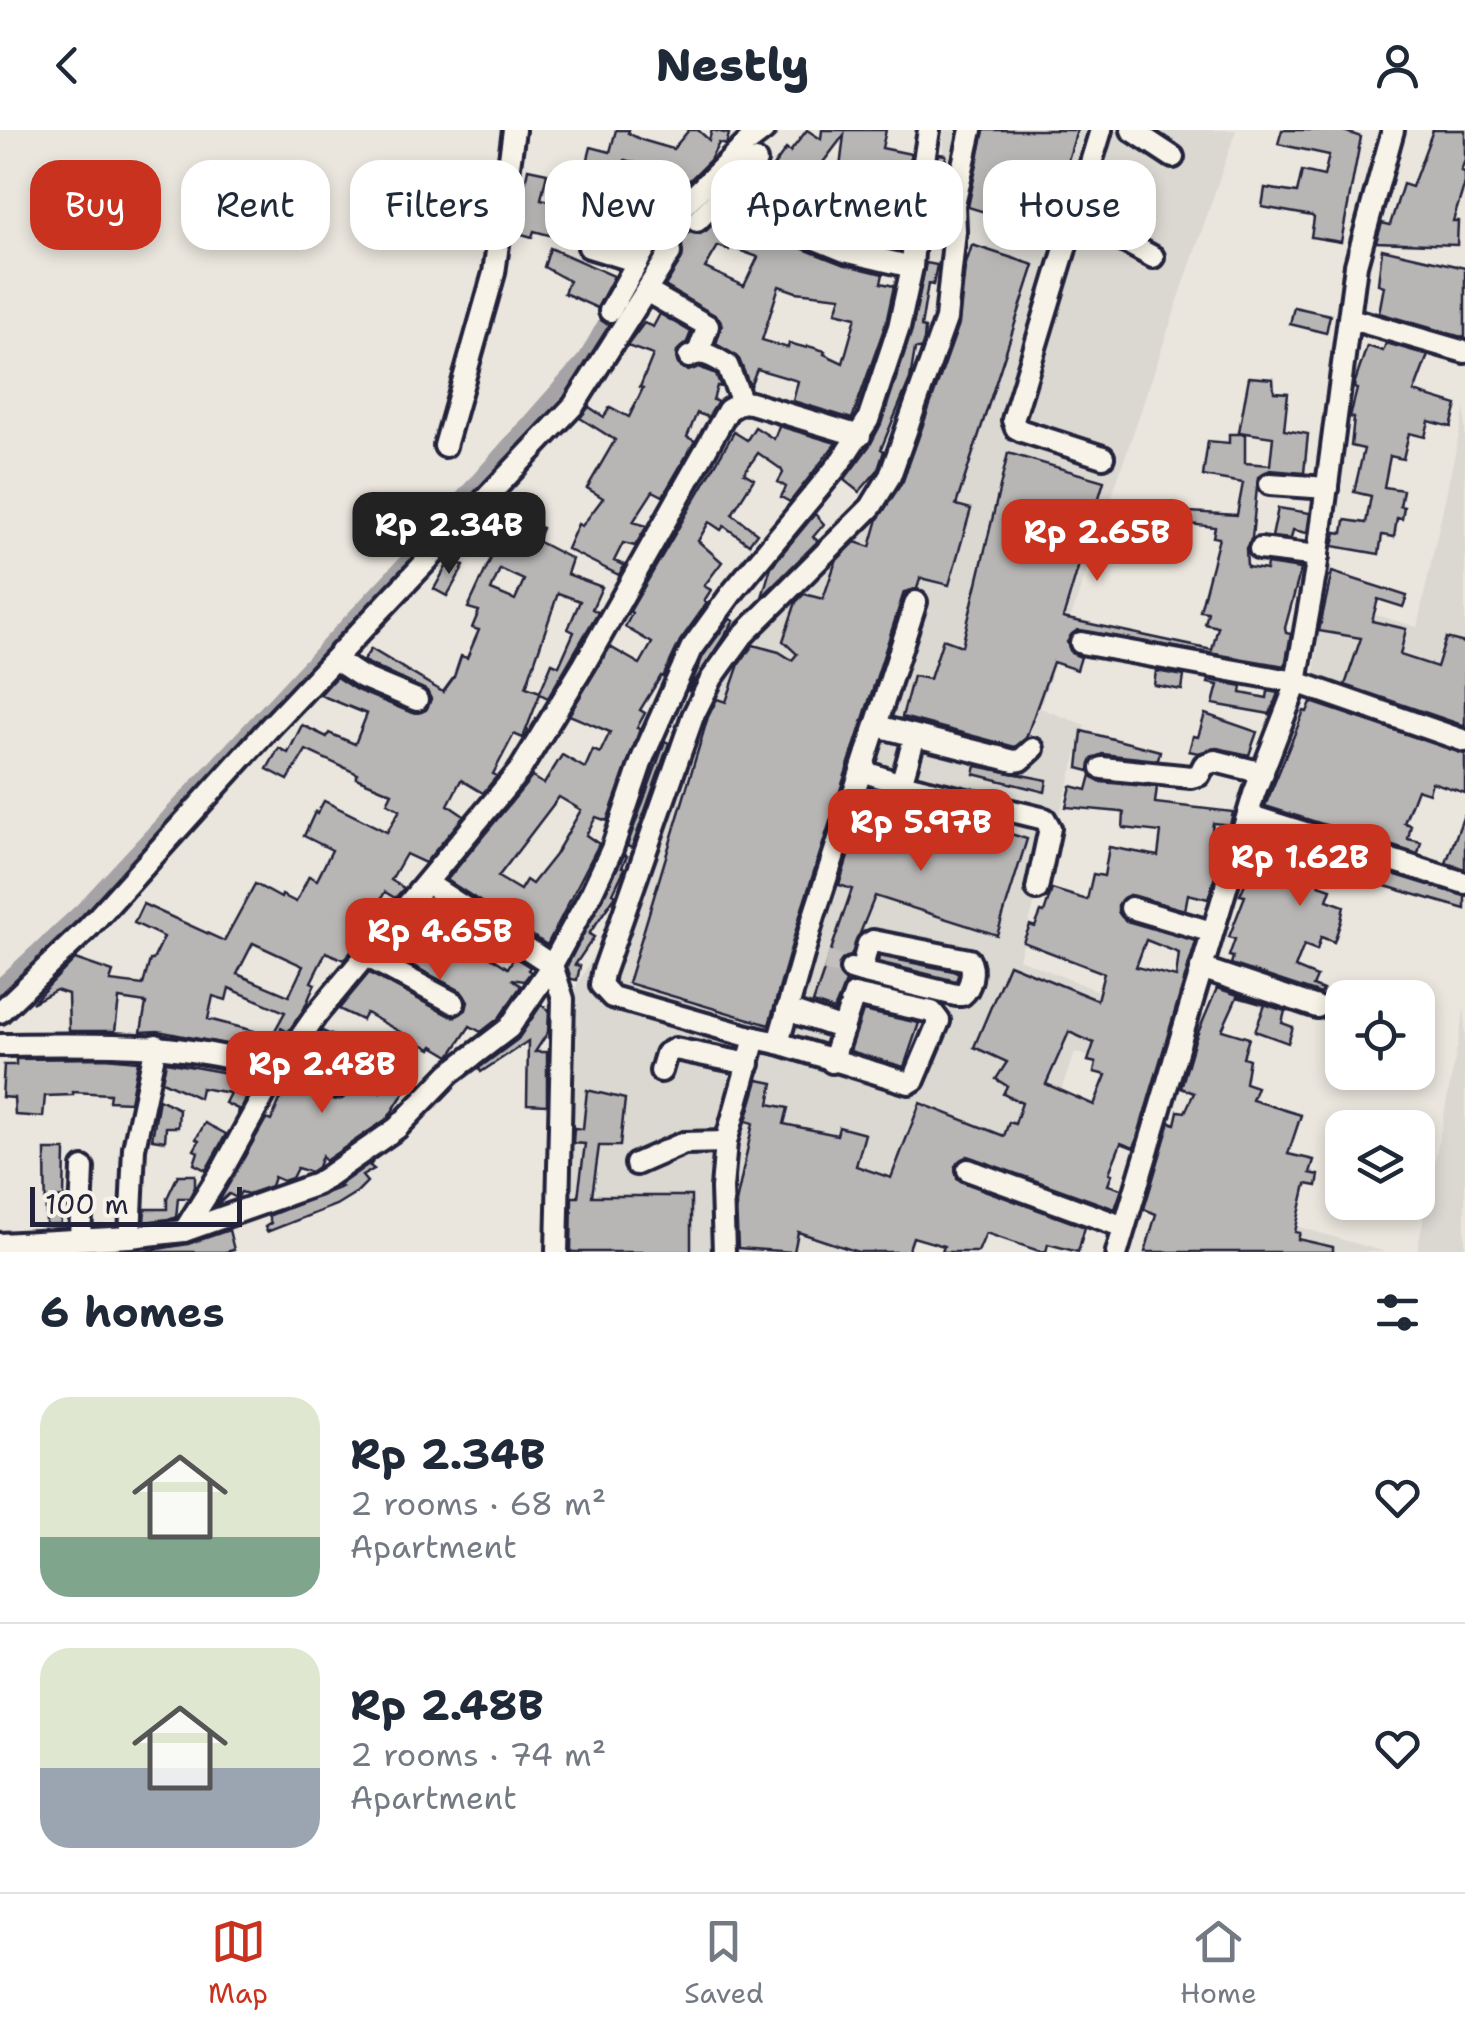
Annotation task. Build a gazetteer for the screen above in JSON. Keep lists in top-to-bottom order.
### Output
{
  "scale_bar": "100 m",
  "page": {
    "header": "Nestly",
    "chip": [
      "Buy",
      "Rent",
      "Filters",
      "New",
      "Apartment",
      "House"
    ],
    "price": [
      "Rp 2.34B",
      "Rp 2.65B",
      "Rp 5.97B",
      "Rp 1.62B",
      "Rp 4.65B",
      "Rp 2.48B"
    ],
    "scale": "100 m",
    "heading": "6 homes",
    "list": [
      {
        "name": "Rp 2.34B",
        "note": "2 rooms · 68 m² · Apartment"
      },
      {
        "name": "Rp 2.48B",
        "note": "2 rooms · 74 m² · Apartment"
      }
    ],
    "tabs": ["Map", "Saved", "Home"]
  }
}
